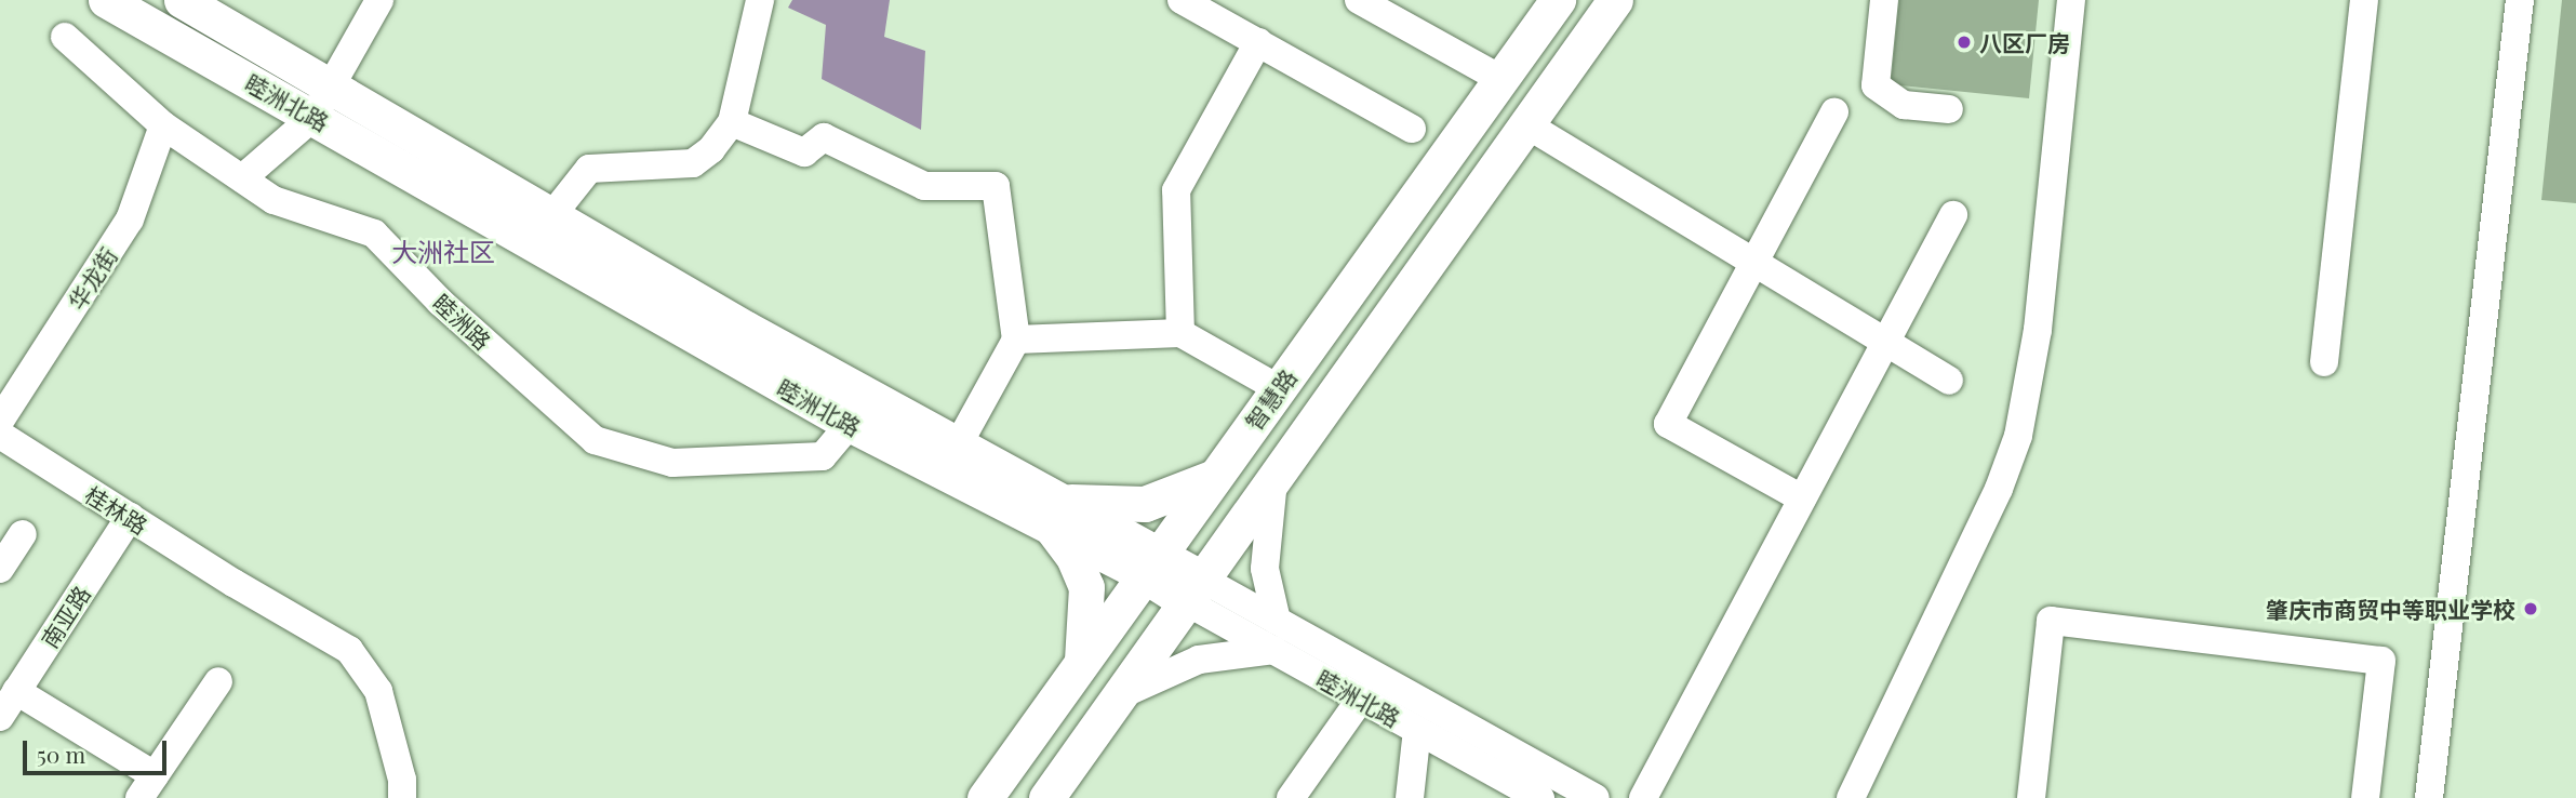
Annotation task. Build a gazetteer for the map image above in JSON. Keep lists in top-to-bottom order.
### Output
{
  "streets": {
    "main road": ["睦洲北路", "智慧路"],
    "street": [
      "华龙街",
      "睦洲路",
      "桂林路",
      "南亚路"
    ]
  },
  "crossings": [
    ["睦洲北路", "睦洲路"],
    ["睦洲北路", "智慧路"],
    ["华龙街", "睦洲路"],
    ["桂林路", "南亚路"]
  ],
  "districts": ["大洲社区"],
  "places": ["八区厂房", "肇庆市商贸中等职业学校"],
  "scale_bar": "50 m"
}
